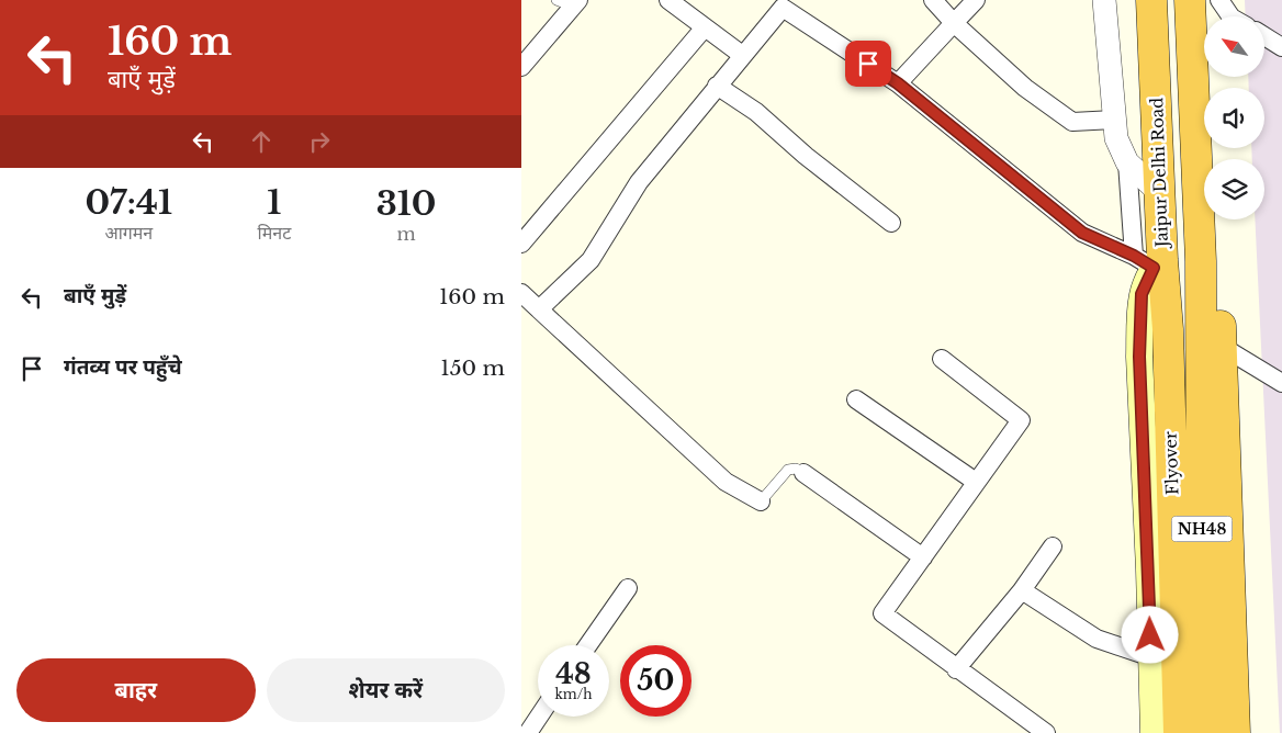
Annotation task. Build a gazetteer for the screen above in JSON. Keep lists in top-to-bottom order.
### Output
{
  "streets": {
    "highway": ["Jaipur Delhi Road", "Flyover", "NH48"]
  },
  "crossings": [
    ["Jaipur Delhi Road", "Flyover"]
  ],
  "north": "top left",
  "page": {
    "turn": ["160 m", "बाएँ मुड़ें"],
    "eta": [
      "07:41",
      "आगमन",
      "1",
      "मिनट",
      "310",
      "m"
    ],
    "list": [
      {
        "name": "बाएँ मुड़ें",
        "value": "160 m"
      },
      {
        "name": "गंतव्य पर पहुँचे",
        "value": "150 m"
      }
    ],
    "speed": "48 km/h",
    "limit": "50",
    "buttons": ["बाहर", "शेयर करें"]
  }
}
